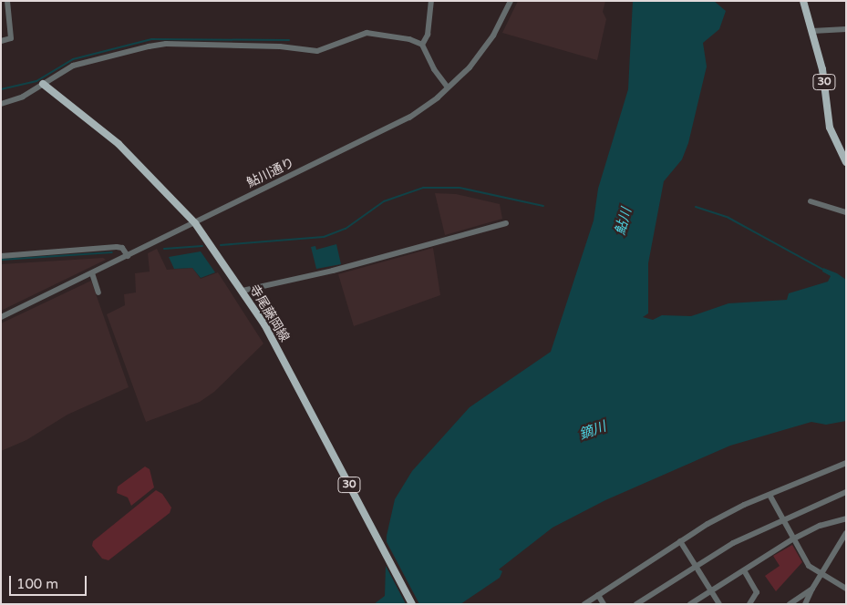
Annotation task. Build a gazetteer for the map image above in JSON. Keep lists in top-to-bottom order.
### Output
{
  "streets": {
    "main road": ["30", "寺尾藤岡線"],
    "street": ["鮎川通り"]
  },
  "crossings": [
    ["鮎川通り", "寺尾藤岡線"]
  ],
  "water": ["鮎川", "鏑川"],
  "scale_bar": "100 m"
}
